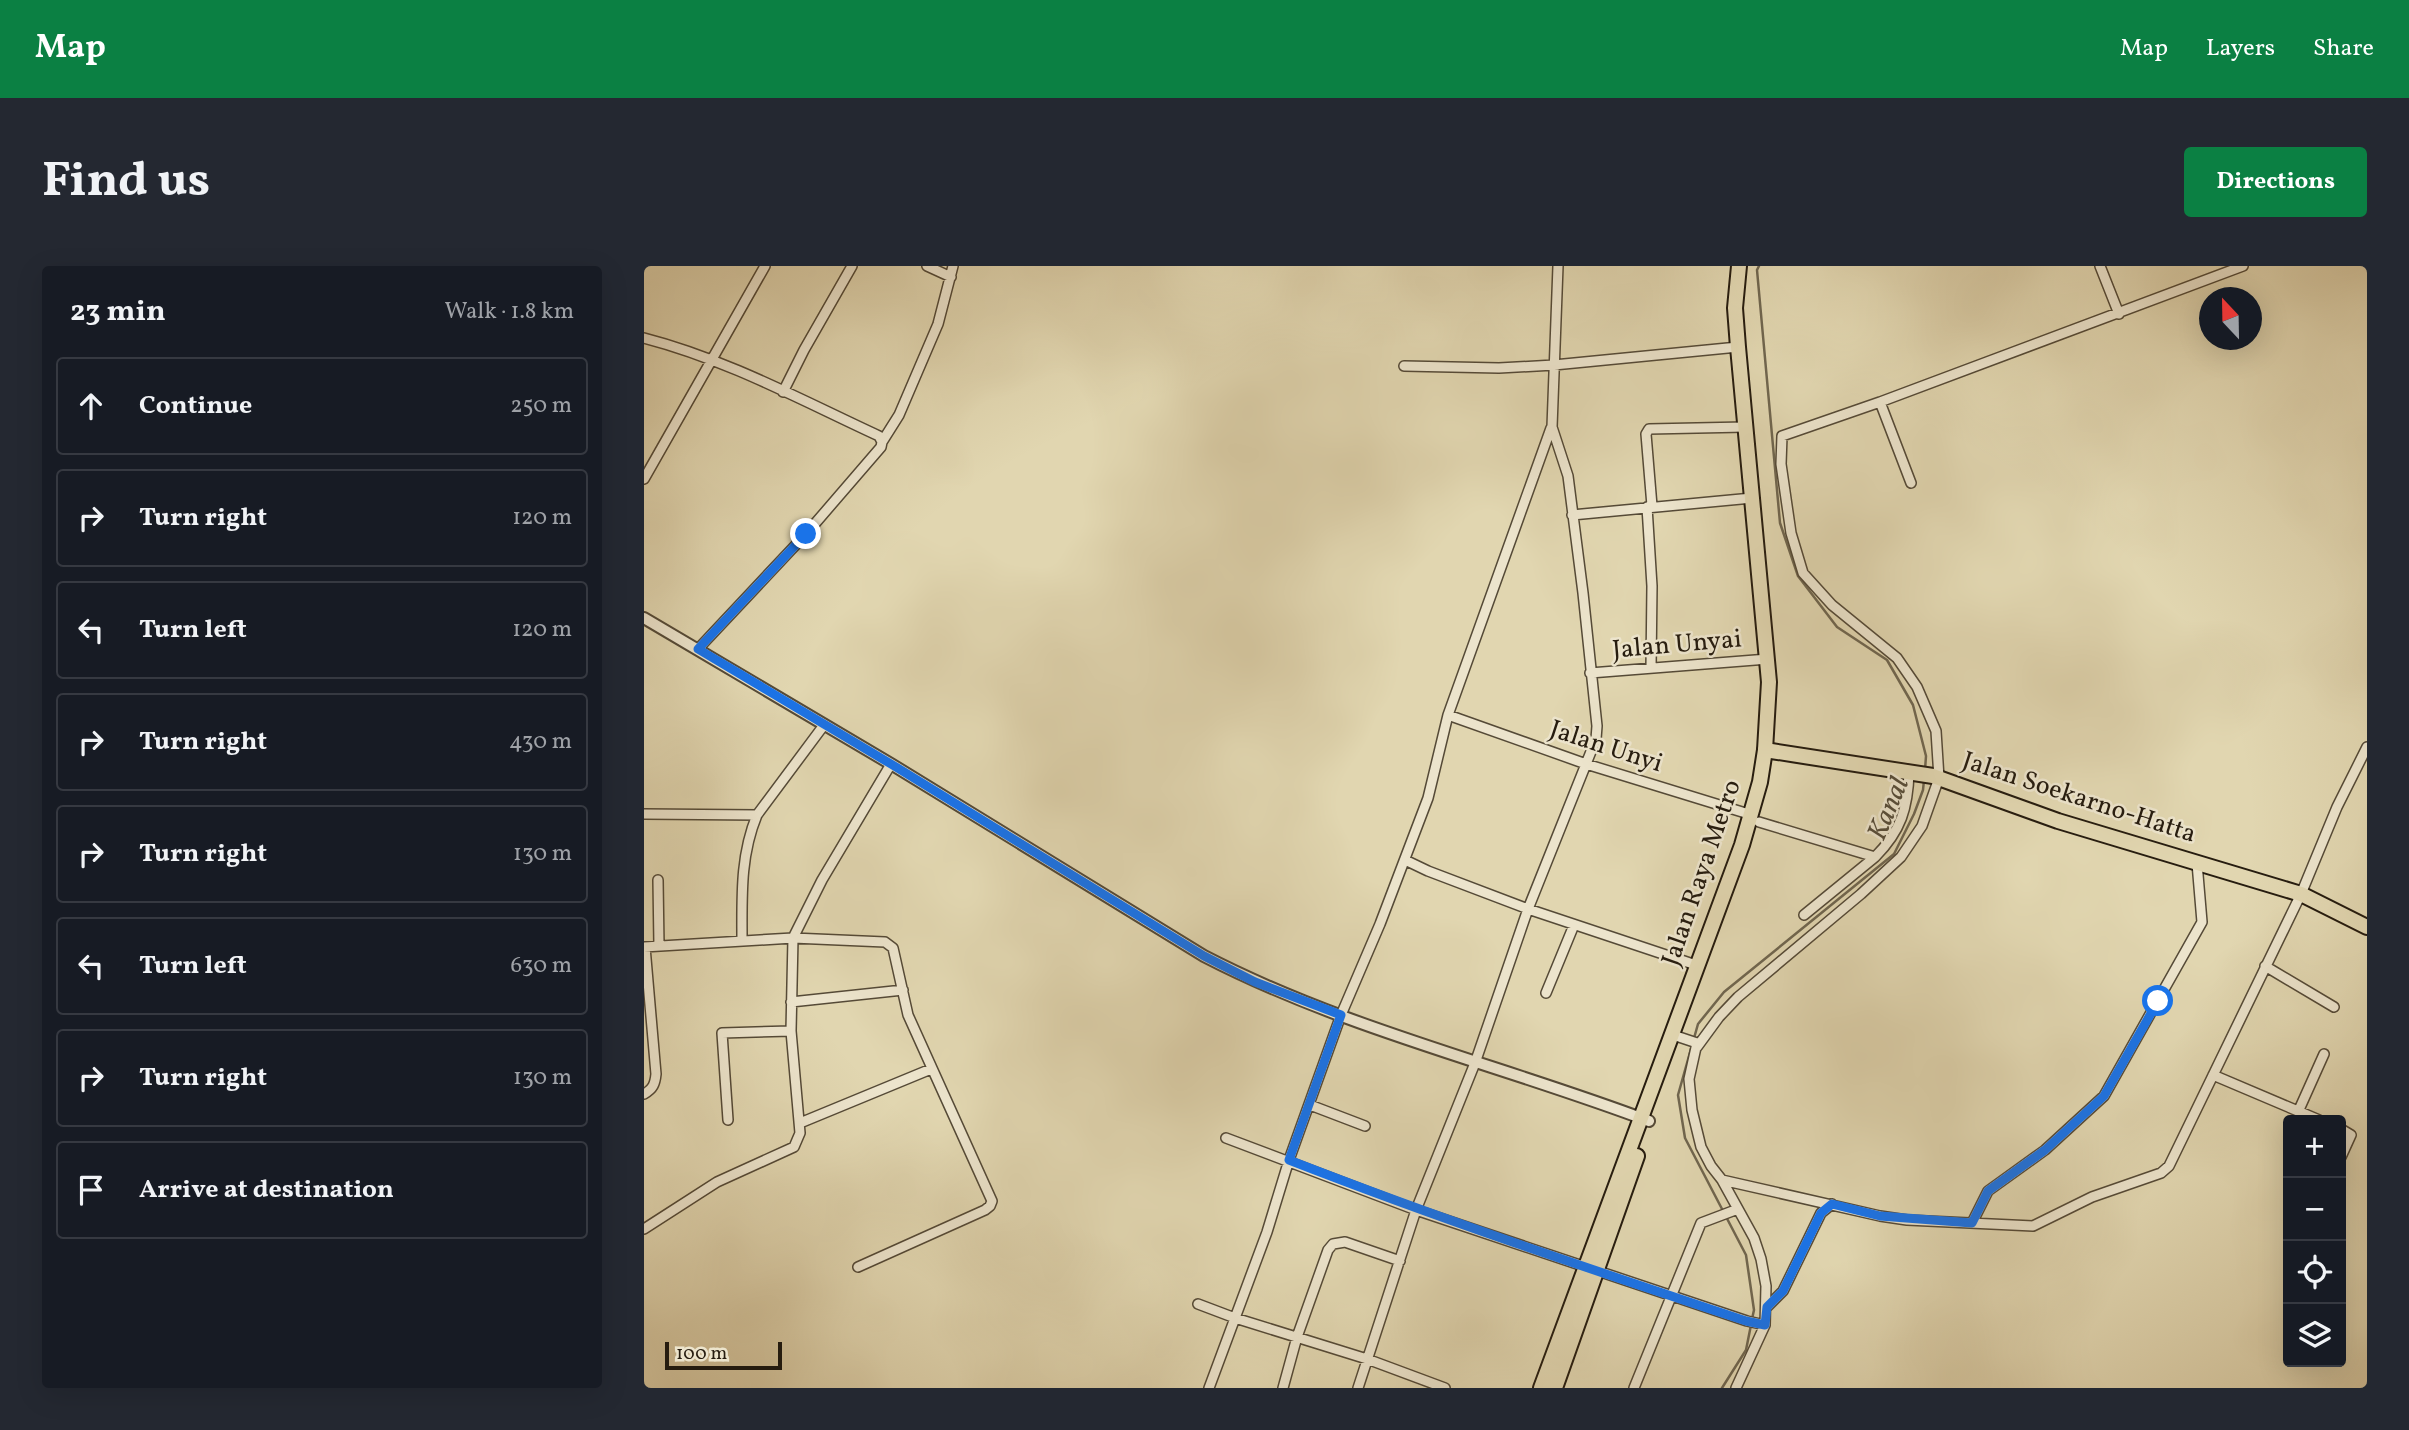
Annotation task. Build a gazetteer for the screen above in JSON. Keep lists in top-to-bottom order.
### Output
{
  "streets": {
    "main road": ["Jalan Soekarno-Hatta", "Jalan Raya Metro"],
    "street": ["Jalan Unyai", "Jalan Unyi"]
  },
  "crossings": [
    ["Jalan Unyi", "Jalan Raya Metro"]
  ],
  "water": ["Kanal"],
  "scale_bar": "100 m",
  "north": "top",
  "page": {
    "header": "Map",
    "nav": ["Map", "Layers", "Share"],
    "buttons": "Directions",
    "title": "Find us",
    "heading": ["23 min", "Walk · 1.8 km"],
    "list": [
      ["Continue", "250 m"],
      ["Turn right", "120 m"],
      ["Turn left", "120 m"],
      ["Turn right", "430 m"],
      ["Turn right", "130 m"],
      ["Turn left", "630 m"],
      ["Turn right", "130 m"],
      "Arrive at destination"
    ],
    "map_buttons": ["+", "−"],
    "scale": "100 m"
  }
}
